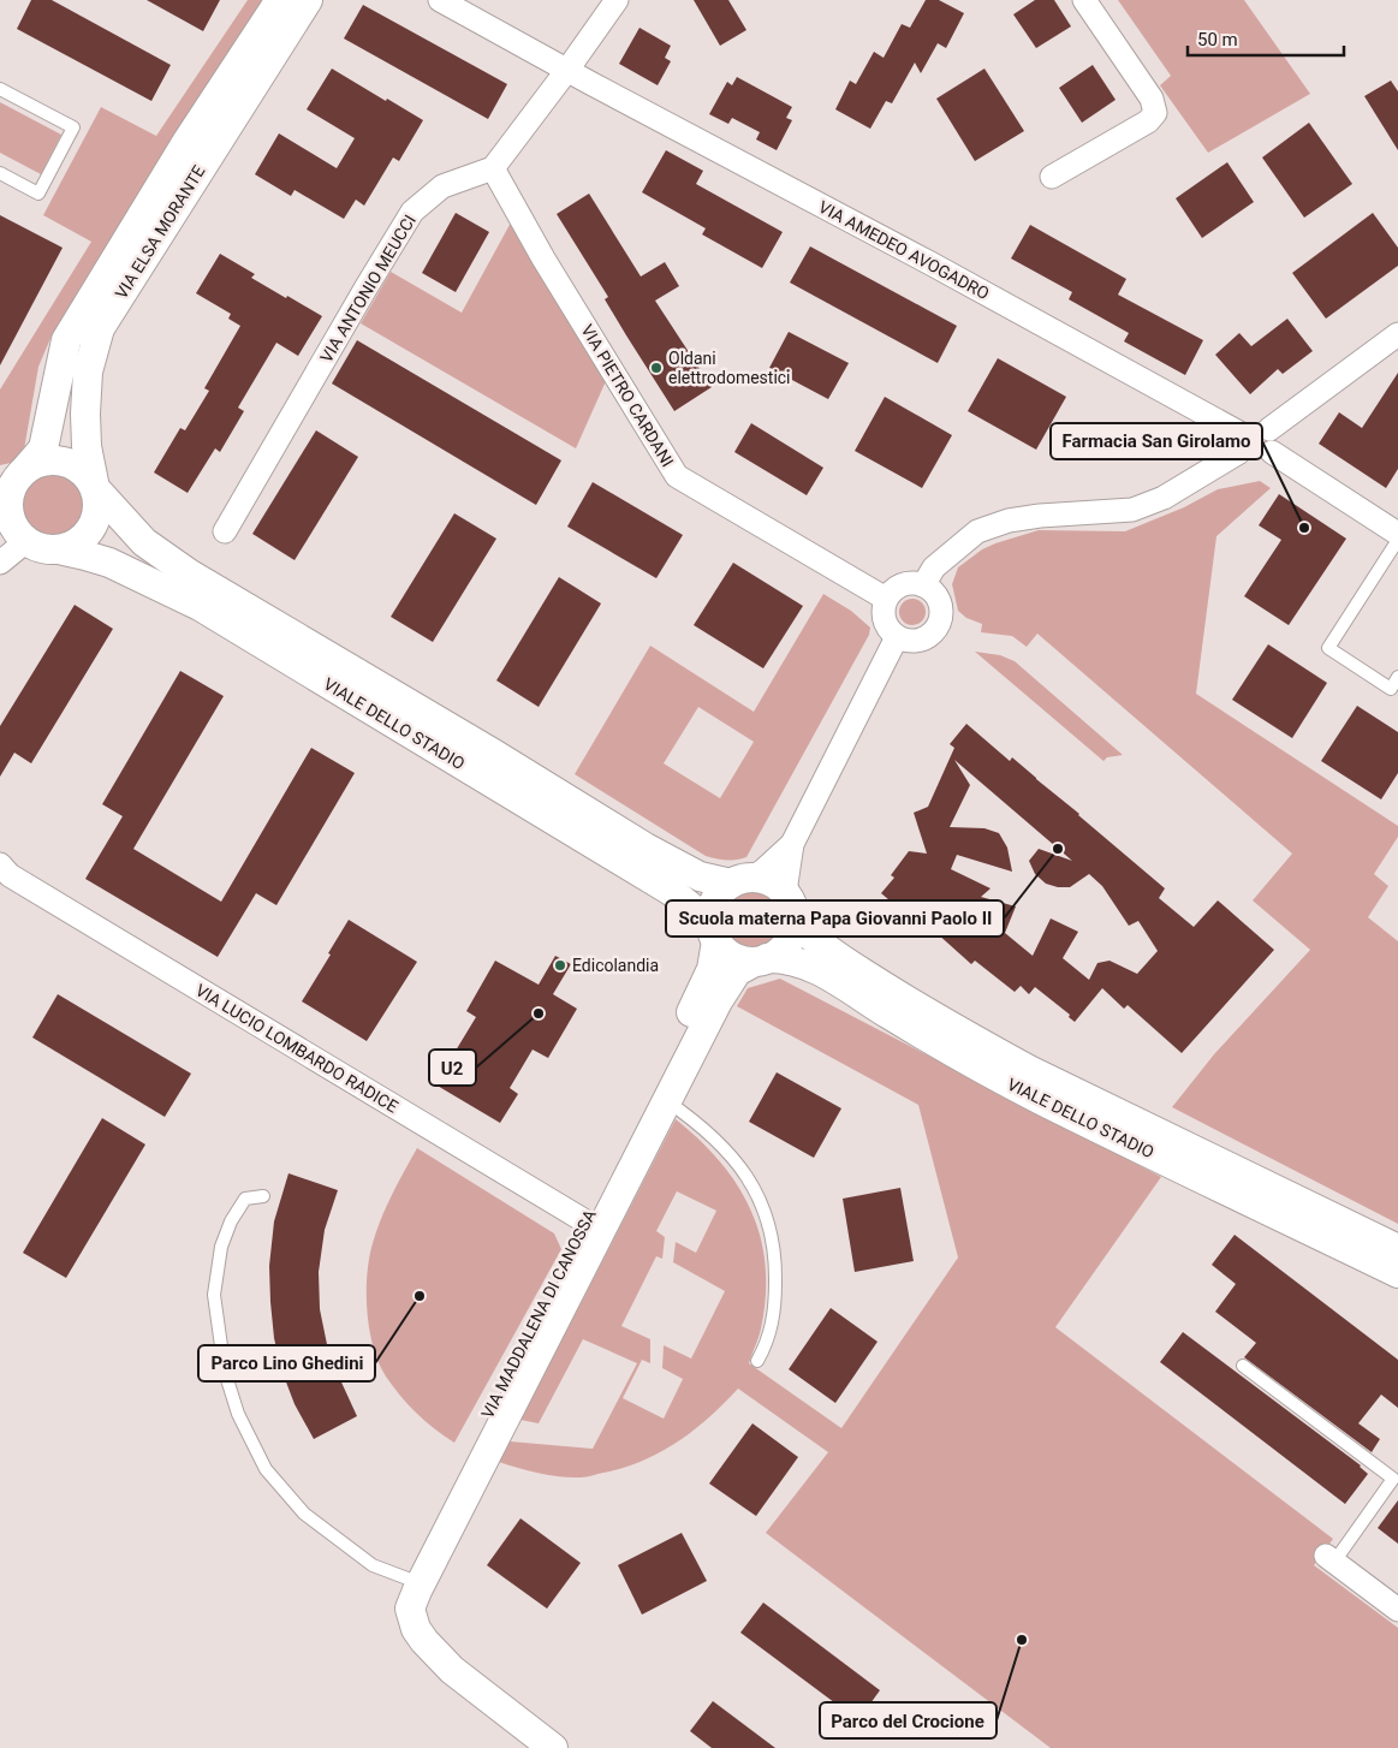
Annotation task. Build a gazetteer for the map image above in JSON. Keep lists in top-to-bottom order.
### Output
{
  "streets": {
    "street": [
      "VIA ELSA MORANTE",
      "VIA AMEDEO AVOGADRO",
      "VIA ANTONIO MEUCCI",
      "VIA PIETRO CARDANI",
      "VIALE DELLO STADIO",
      "VIA LUCIO LOMBARDO RADICE",
      "VIA MADDALENA DI CANOSSA"
    ]
  },
  "crossings": [
    ["VIA ELSA MORANTE", "VIALE DELLO STADIO"],
    ["VIA ANTONIO MEUCCI", "VIA PIETRO CARDANI"],
    ["VIALE DELLO STADIO", "VIA MADDALENA DI CANOSSA"],
    ["VIA LUCIO LOMBARDO RADICE", "VIA MADDALENA DI CANOSSA"]
  ],
  "places": [
    "Oldani elettrodomestici",
    "Farmacia San Girolamo",
    "Scuola materna Papa Giovanni Paolo II",
    "Edicolandia",
    "U2",
    "Parco Lino Ghedini",
    "Parco del Crocione"
  ],
  "scale_bar": "50 m"
}
